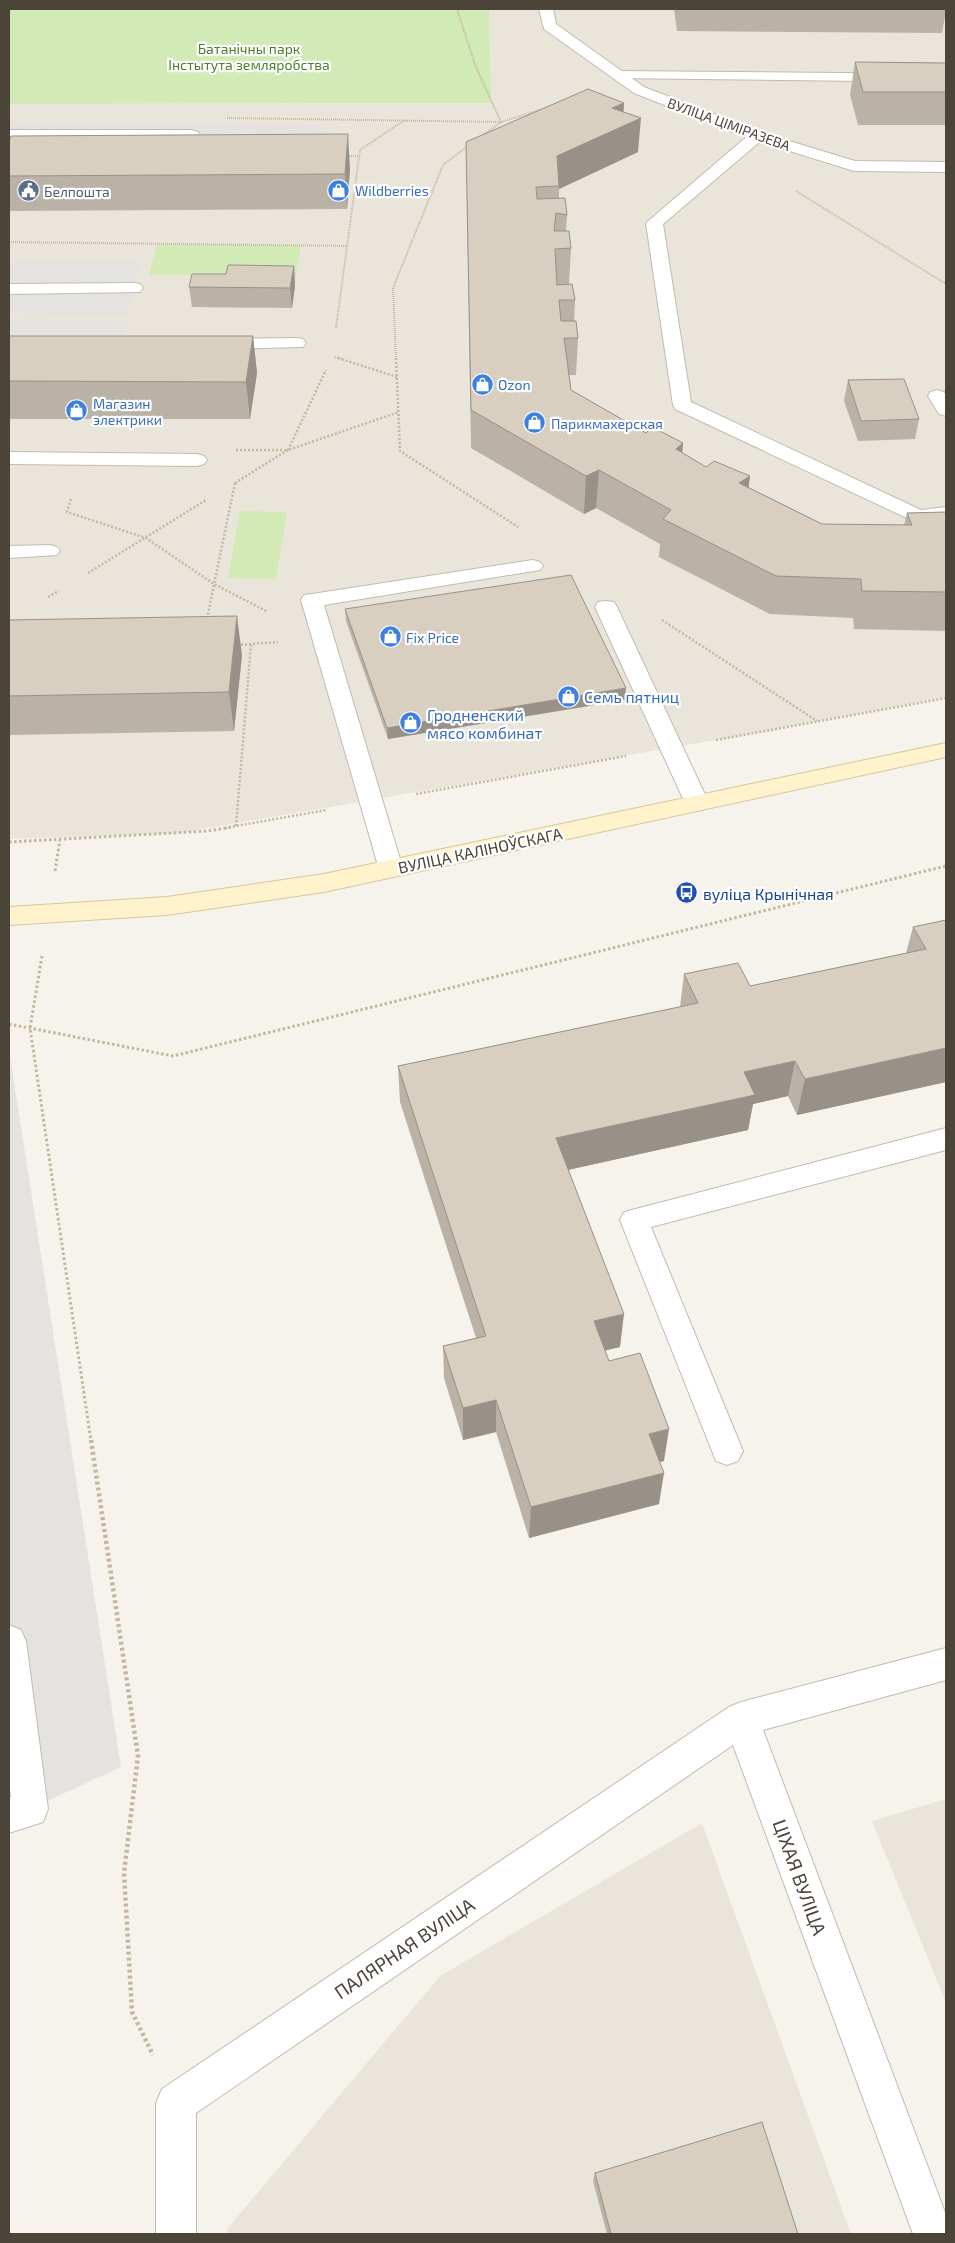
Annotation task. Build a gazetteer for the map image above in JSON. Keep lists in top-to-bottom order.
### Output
{
  "streets": {
    "street": [
      "ВУЛІЦА ЦІМІРАЗЕВА",
      "ВУЛІЦА КАЛІНОЎСКАГА",
      "ЦІХАЯ ВУЛІЦА",
      "ПАЛЯРНАЯ ВУЛІЦА"
    ]
  },
  "crossings": [
    ["ЦІХАЯ ВУЛІЦА", "ПАЛЯРНАЯ ВУЛІЦА"]
  ],
  "parks": ["Батанічны парк Інстытута земляробства"],
  "places": {
    "shop": [
      "Wildberries",
      "Ozon",
      "Магазин электрики",
      "Парикмахерская",
      "Fix Price",
      "Семь пятниц",
      "Гродненский мясо комбинат"
    ],
    "public building": ["Белпошта"],
    "bus stop": ["вуліца Крынічная"]
  }
}
